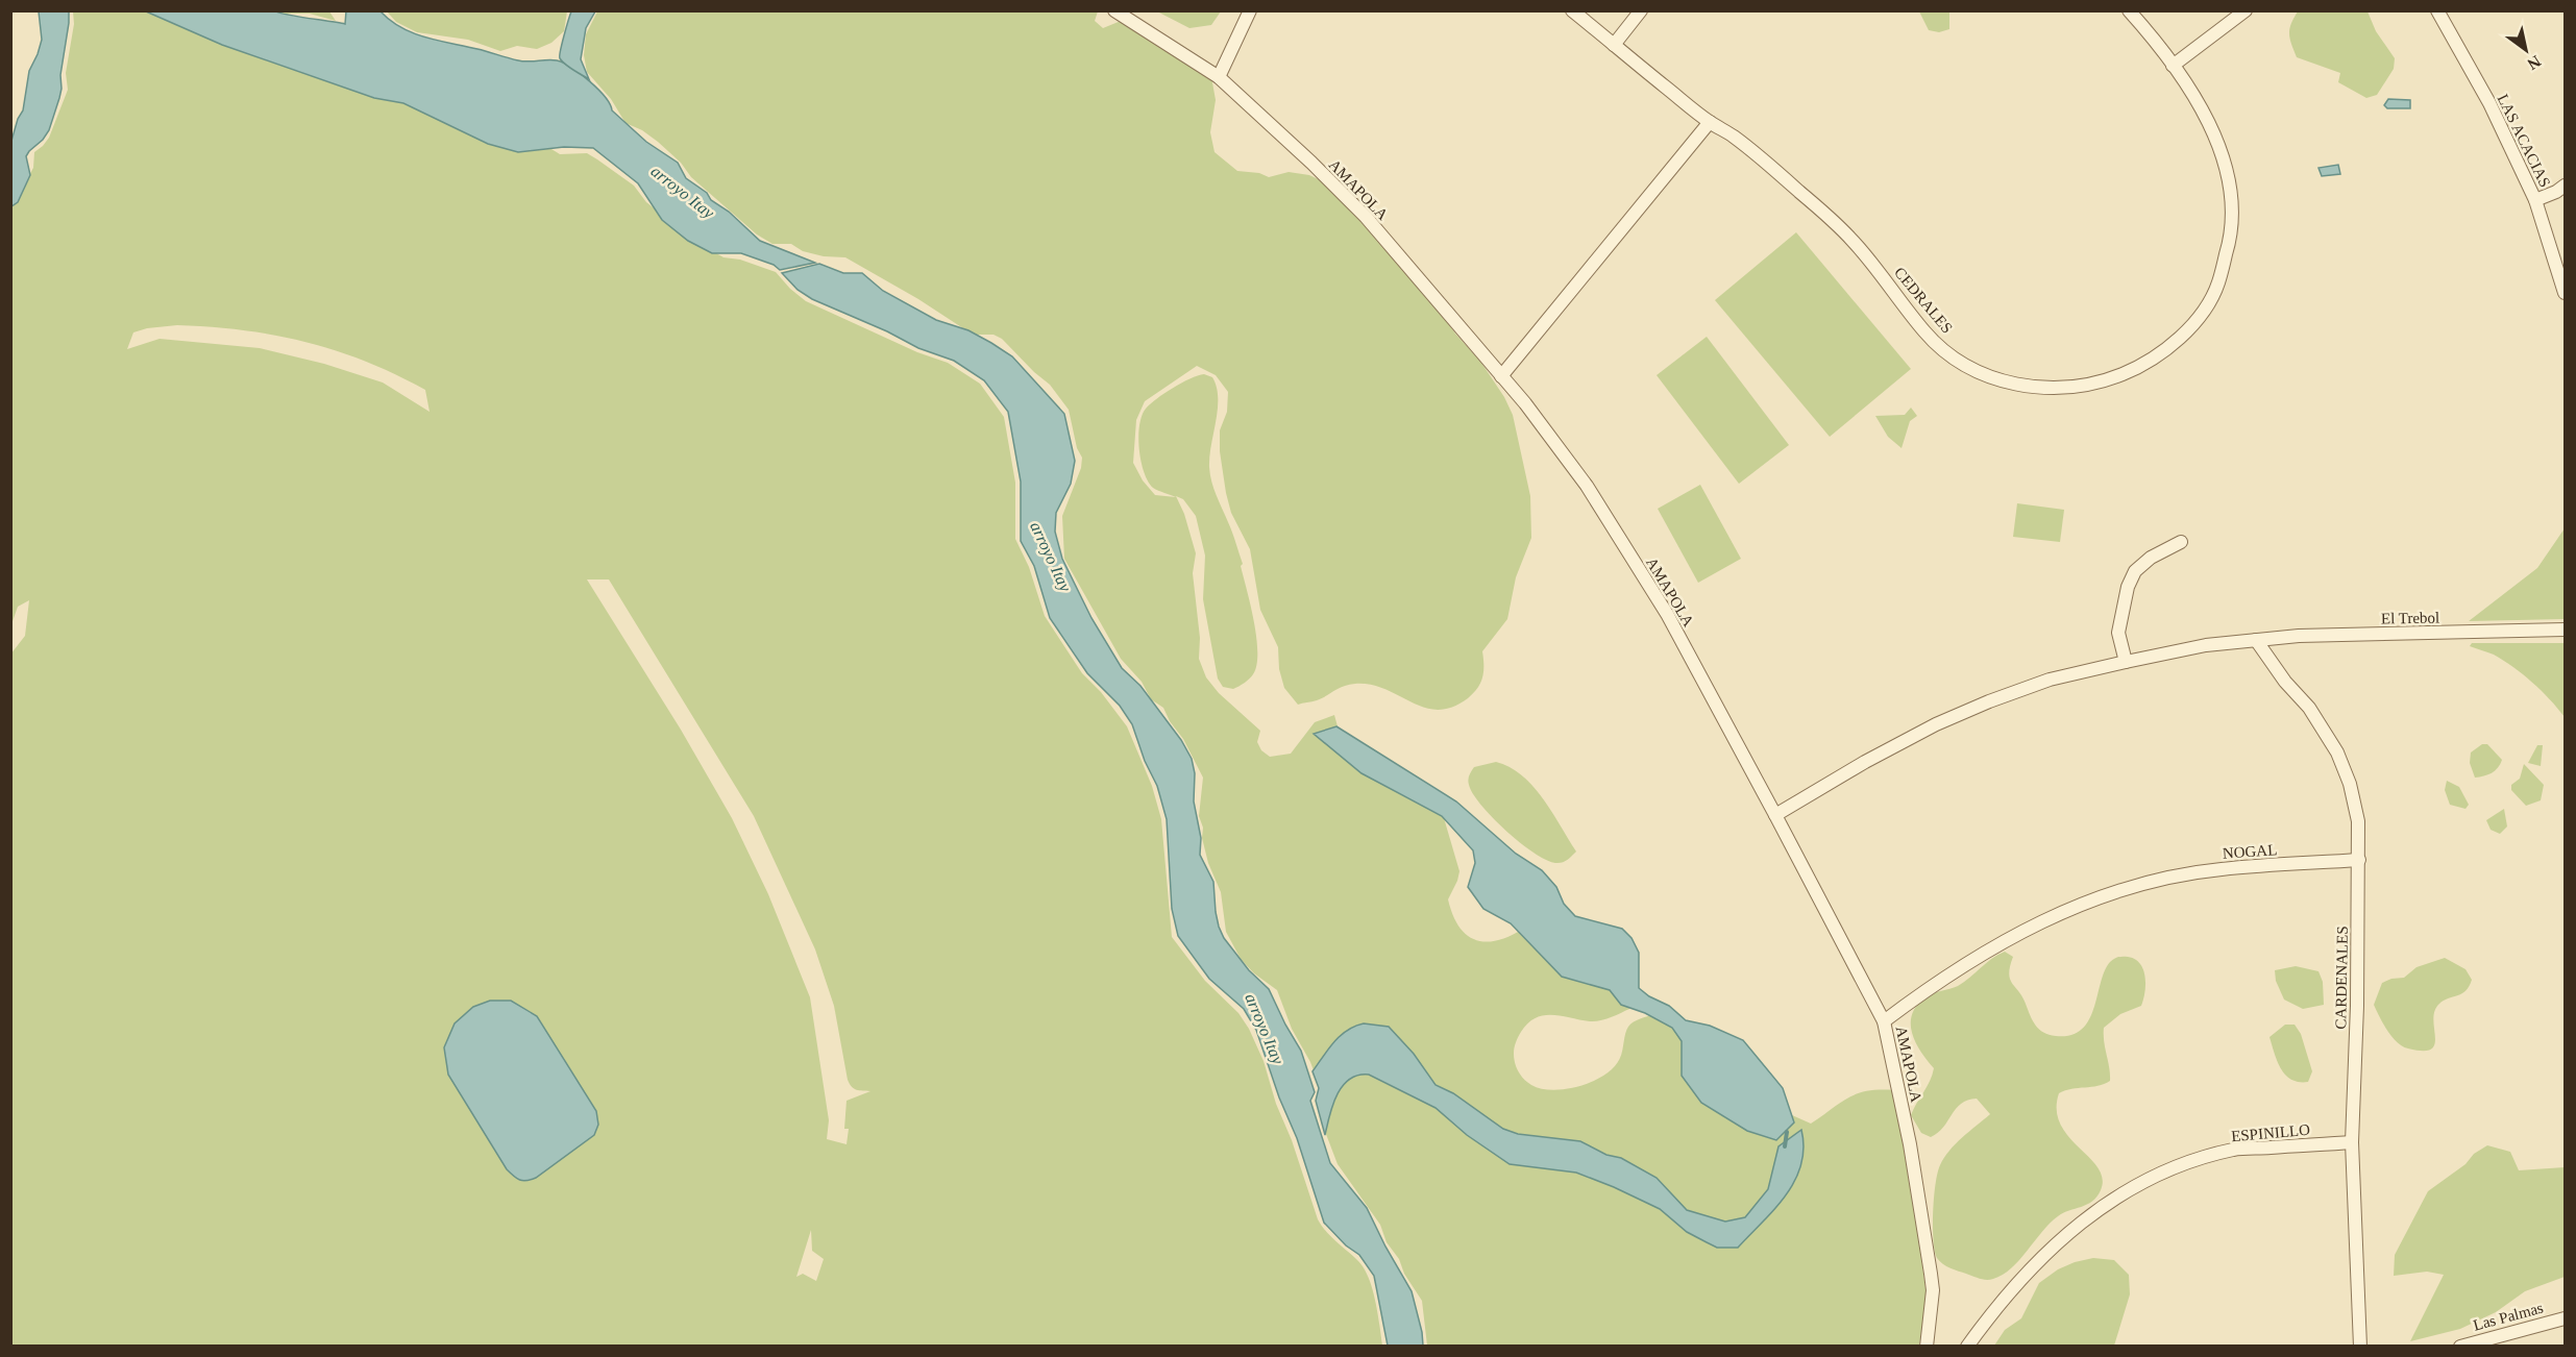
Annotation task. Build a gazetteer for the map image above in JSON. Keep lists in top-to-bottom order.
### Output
{
  "streets": {
    "street": [
      "LAS ACACIAS",
      "AMAPOLA",
      "CEDRALES",
      "El Trebol",
      "NOGAL",
      "CARDENALES",
      "ESPINILLO",
      "Las Palmas"
    ]
  },
  "crossings": [
    ["AMAPOLA", "El Trebol"],
    ["AMAPOLA", "NOGAL"],
    ["El Trebol", "CARDENALES"],
    ["NOGAL", "CARDENALES"],
    ["CARDENALES", "ESPINILLO"]
  ],
  "water": ["arroyo Itay"],
  "north": "bottom right"
}
